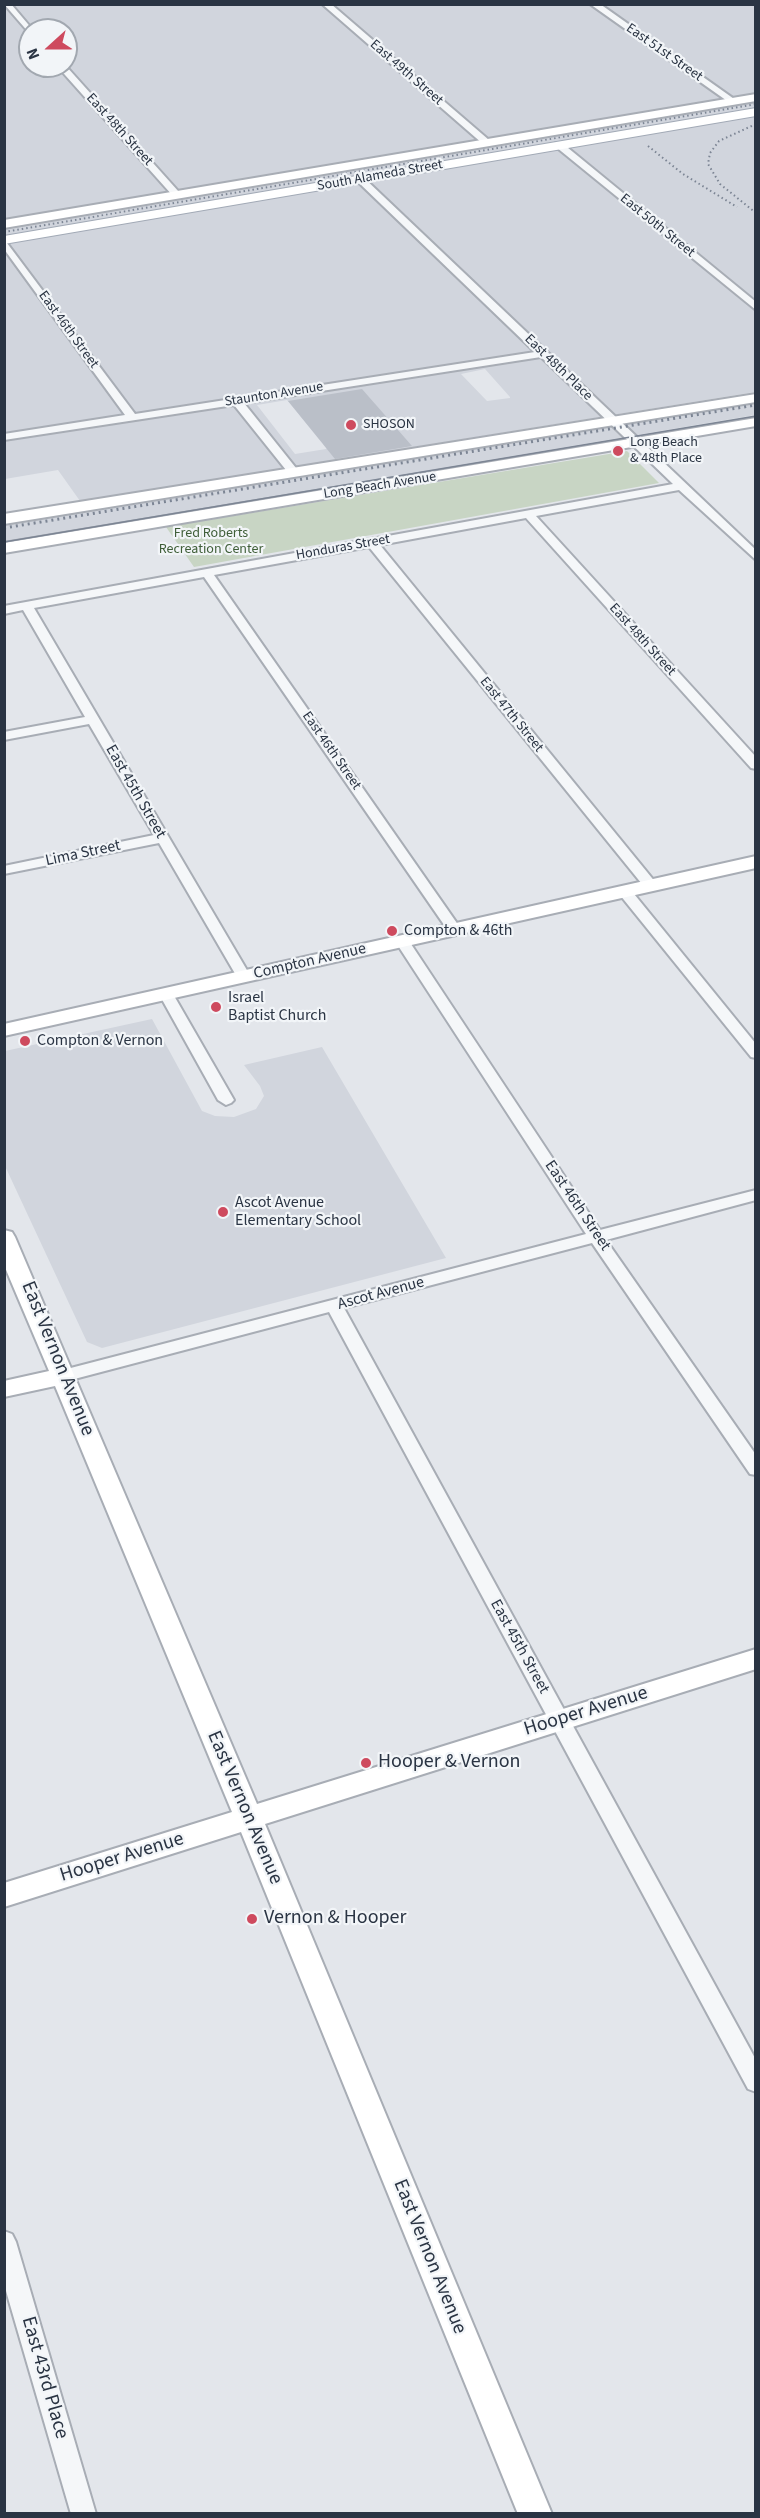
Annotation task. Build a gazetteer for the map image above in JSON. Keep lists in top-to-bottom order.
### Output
{
  "streets": {
    "main road": ["South Alameda Street"],
    "street": [
      "East 51st Street",
      "East 49th Street",
      "East 48th Street",
      "East 50th Street",
      "East 46th Street",
      "East 48th Place",
      "Staunton Avenue",
      "Long Beach Avenue",
      "Honduras Street",
      "East 47th Street",
      "East 45th Street",
      "Lima Street",
      "Compton Avenue",
      "Ascot Avenue",
      "East Vernon Avenue",
      "Hooper Avenue",
      "East 43rd Place"
    ]
  },
  "crossings": [
    ["East 51st Street", "South Alameda Street"],
    ["East 49th Street", "South Alameda Street"],
    ["East 48th Street", "South Alameda Street"],
    ["East 48th Street", "Honduras Street"],
    ["South Alameda Street", "East 50th Street"],
    ["South Alameda Street", "East 46th Street"],
    ["South Alameda Street", "East 48th Place"],
    ["East 46th Street", "Staunton Avenue"],
    ["East 46th Street", "Honduras Street"],
    ["East 46th Street", "Compton Avenue"],
    ["East 46th Street", "Ascot Avenue"],
    ["East 48th Place", "Staunton Avenue"],
    ["East 48th Place", "Long Beach Avenue"],
    ["East 48th Place", "Honduras Street"],
    ["Honduras Street", "East 47th Street"],
    ["Honduras Street", "East 45th Street"],
    ["East 47th Street", "Compton Avenue"],
    ["East 45th Street", "Lima Street"],
    ["East 45th Street", "Compton Avenue"],
    ["East 45th Street", "Ascot Avenue"],
    ["East 45th Street", "Hooper Avenue"],
    ["Ascot Avenue", "East Vernon Avenue"],
    ["East Vernon Avenue", "Hooper Avenue"]
  ],
  "parks": ["Fred Roberts Recreation Center"],
  "places": [
    "SHOSON",
    "Long Beach & 48th Place",
    "Compton & 46th",
    "Israel Baptist Church",
    "Compton & Vernon",
    "Ascot Avenue Elementary School",
    "Hooper & Vernon",
    "Vernon & Hooper"
  ],
  "north": "left"
}
